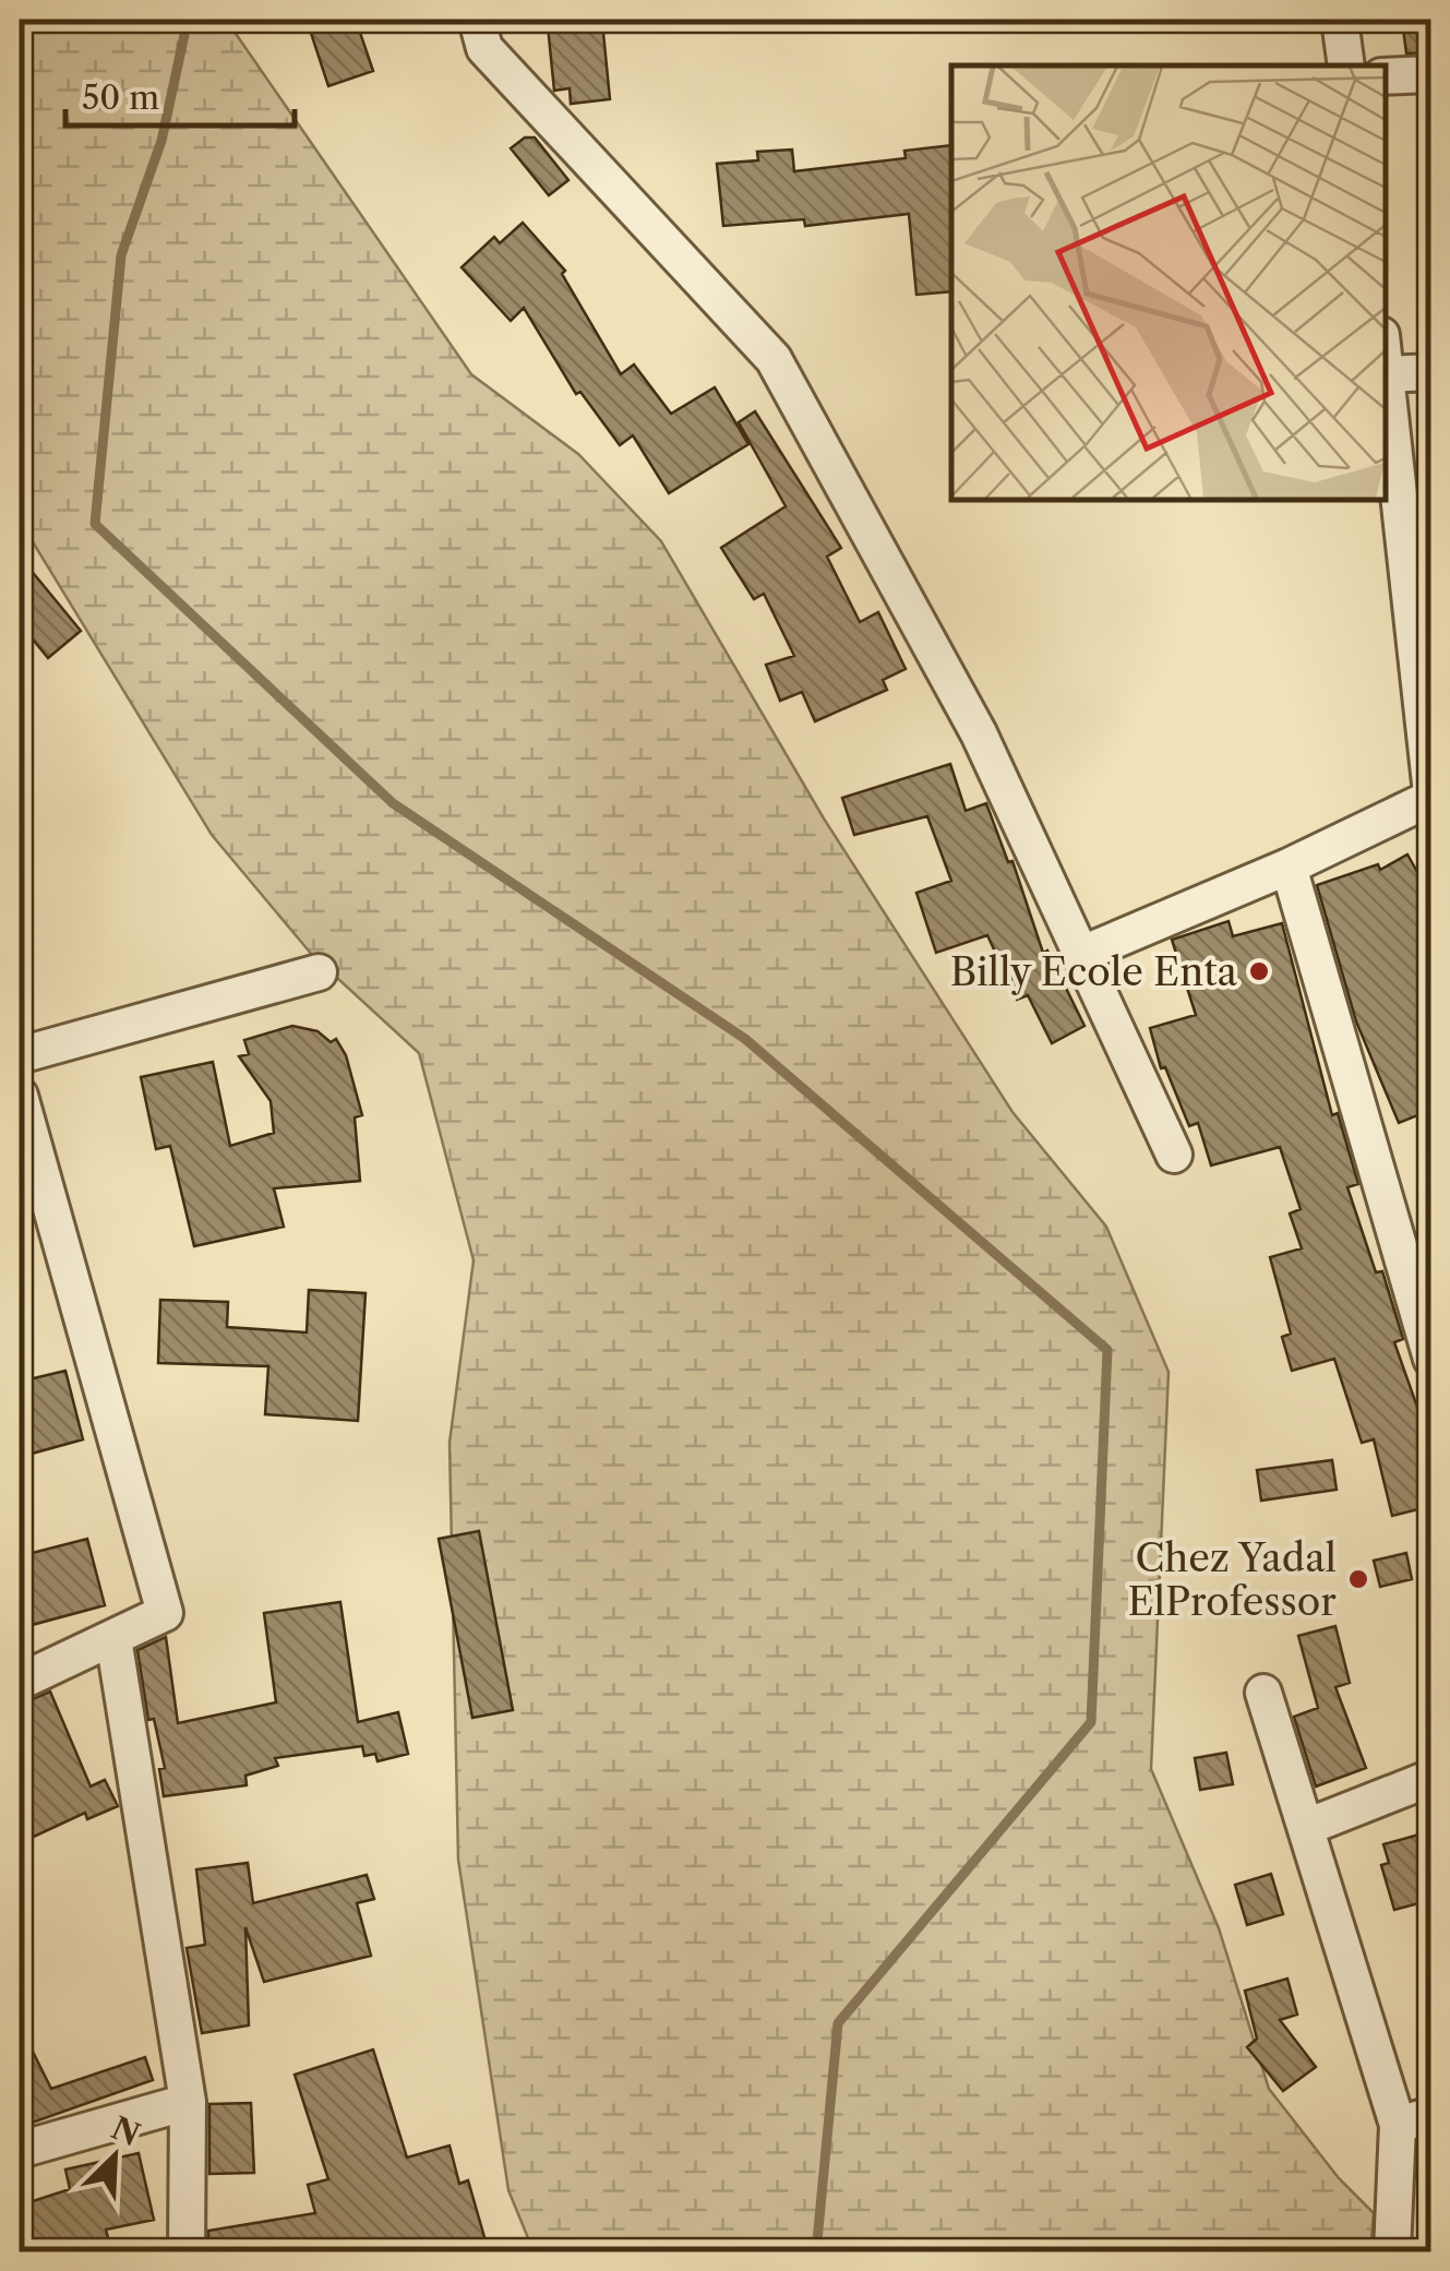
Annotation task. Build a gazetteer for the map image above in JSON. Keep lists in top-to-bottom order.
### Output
{
  "places": ["Billy Ecole Enta", "Chez Yadal ElProfessor"],
  "scale_bar": "50 m",
  "north": "top right"
}
